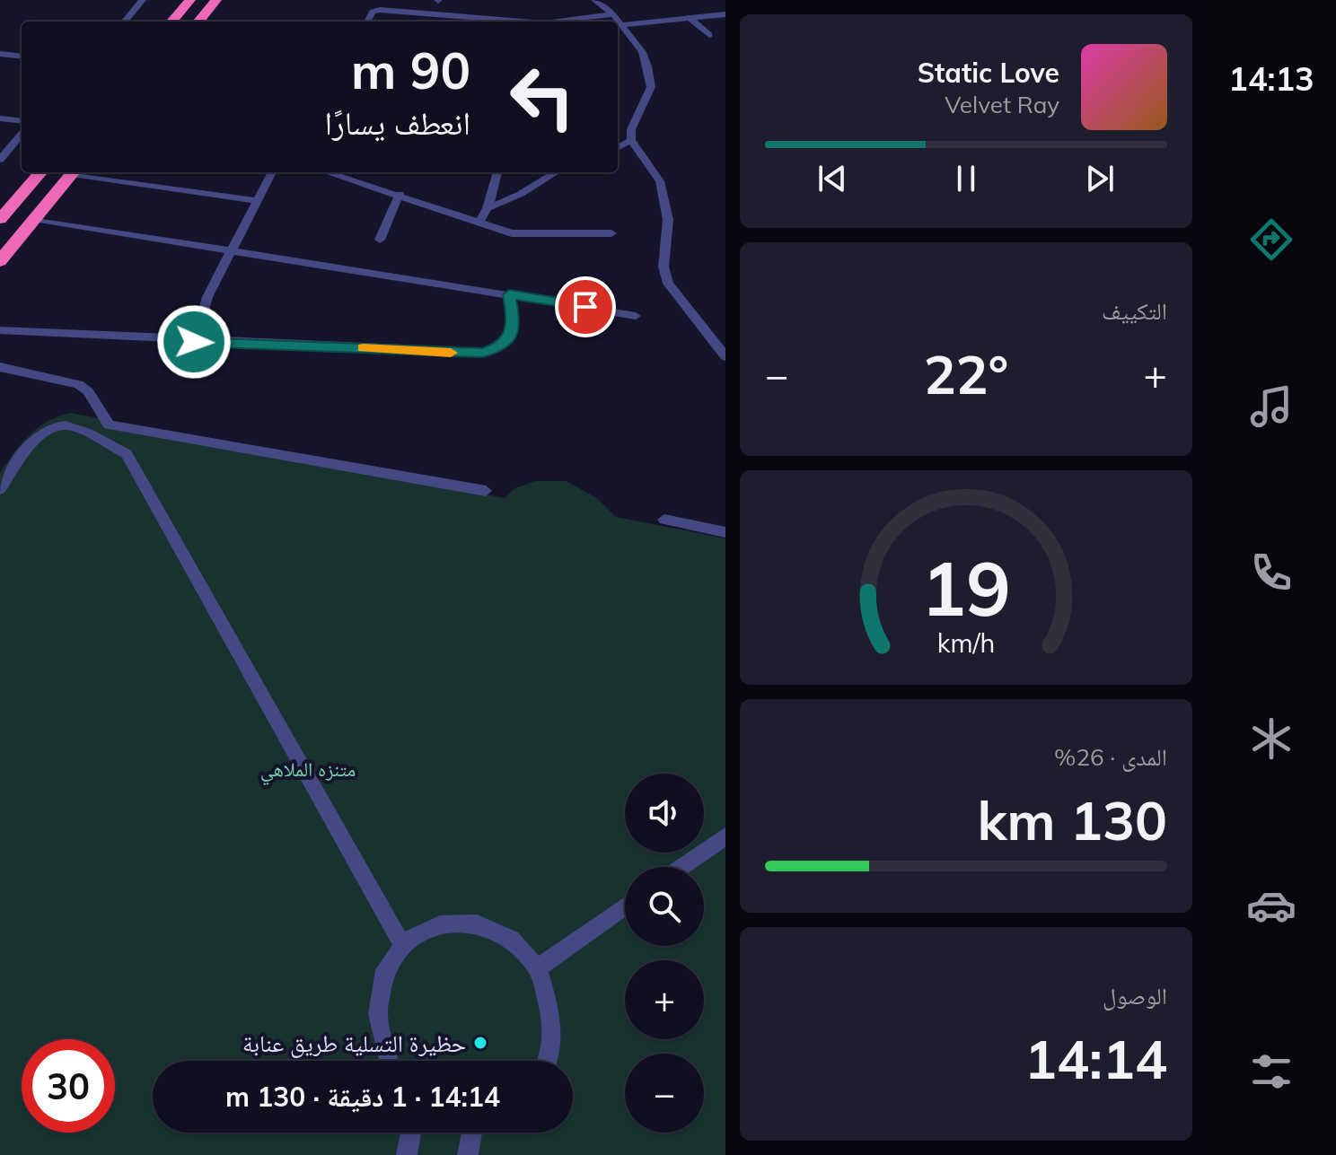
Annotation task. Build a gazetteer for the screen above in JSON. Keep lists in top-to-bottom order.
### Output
{
  "parks": ["متنزه الملاهي"],
  "places": ["حظيرة التسلية طريق عنابة"],
  "page": {
    "tabs": "14:13",
    "turn": ["90 m", "انعطف يسارًا"],
    "song": ["Static Love", "Velvet Ray"],
    "tile": [
      "التكييف",
      ["المدى · 26%", "130 km"],
      ["الوصول", "14:14"]
    ],
    "heat": ["−", "22°", "+"],
    "map_buttons": ["+", "−"],
    "limit": "30",
    "trip": "14:14 · 1 دقيقة · 130 m",
    "gauge": ["19", "km/h"]
  }
}
